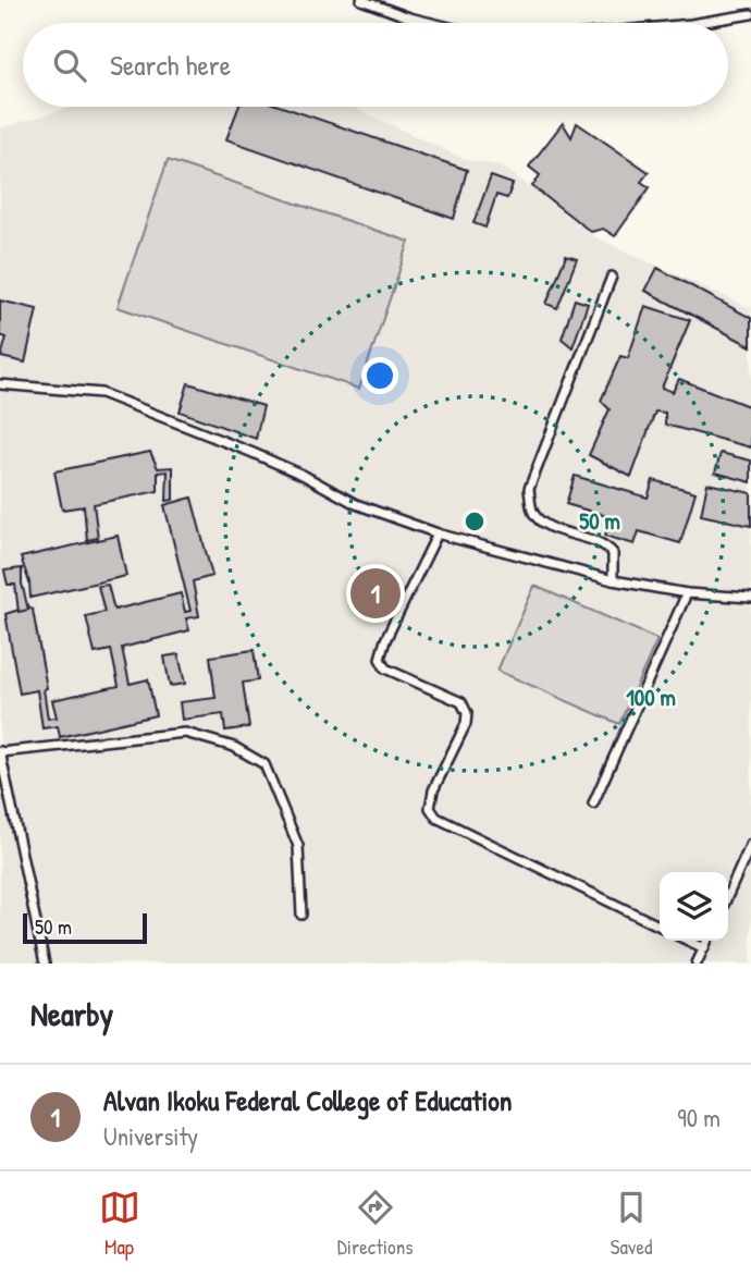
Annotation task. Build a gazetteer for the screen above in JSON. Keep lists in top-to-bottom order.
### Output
{
  "scale_bar": "50 m",
  "page": {
    "search": "Search here",
    "pins": "1",
    "scale": "50 m",
    "heading": "Nearby",
    "list": [
      {
        "mark": "1",
        "name": "Alvan Ikoku Federal College of Education",
        "note": "University",
        "value": "90 m"
      }
    ],
    "nav": ["Map", "Directions", "Saved"]
  },
  "rings": ["50 m", "100 m"]
}
